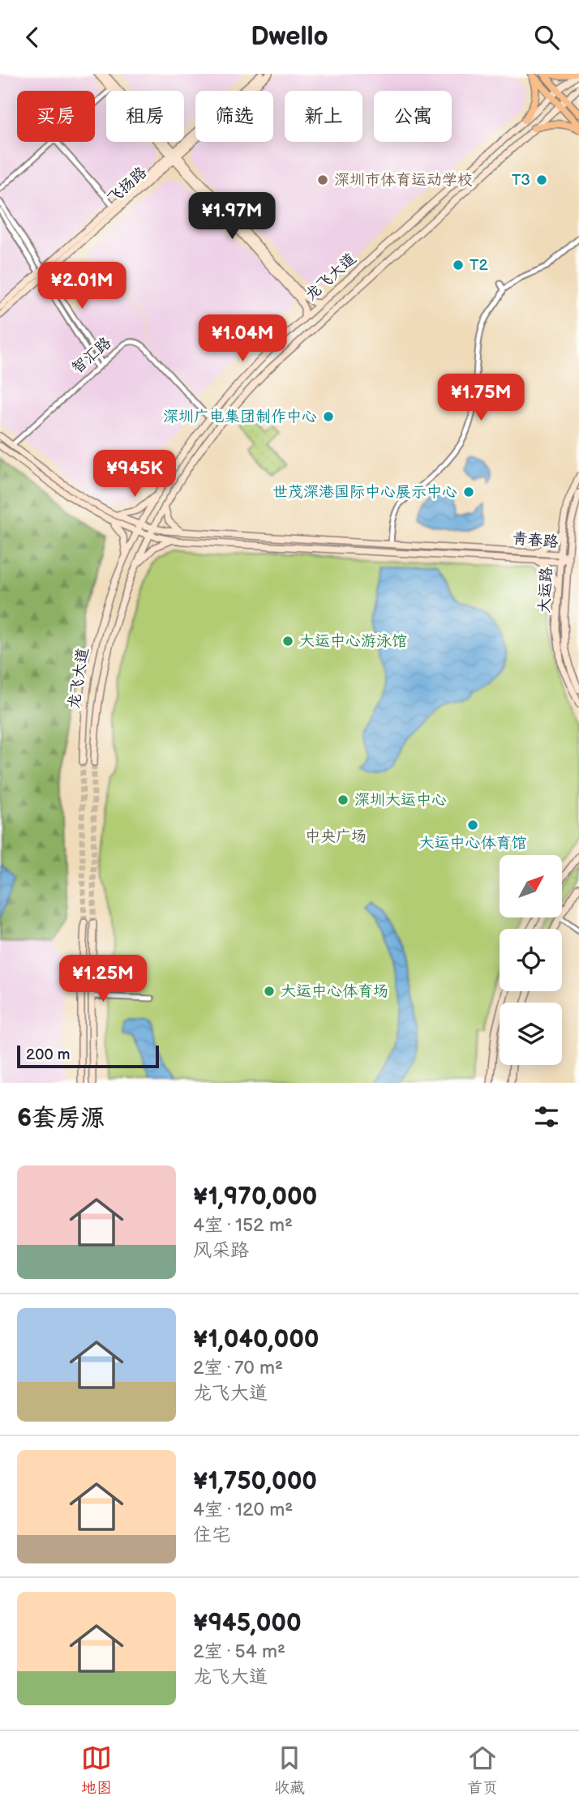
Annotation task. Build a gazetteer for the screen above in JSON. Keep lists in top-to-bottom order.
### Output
{
  "streets": {
    "street": [
      "飞扬路",
      "龙飞大道",
      "智汇路",
      "青春路",
      "大运路"
    ]
  },
  "crossings": [
    ["龙飞大道", "智汇路"],
    ["龙飞大道", "青春路"],
    ["智汇路", "青春路"],
    ["青春路", "大运路"]
  ],
  "parks": ["中央广场"],
  "places": [
    "深圳市体育运动学校",
    "T3",
    "T2",
    "深圳广电集团制作中心",
    "世茂深港国际中心展示中心",
    "大运中心游泳馆",
    "深圳大运中心",
    "大运中心体育馆",
    "大运中心体育场"
  ],
  "scale_bar": "200 m",
  "north": "top right",
  "page": {
    "header": "Dwello",
    "chip": [
      "买房",
      "租房",
      "筛选",
      "新上",
      "公寓"
    ],
    "price": [
      "¥1.97M",
      "¥2.01M",
      "¥1.04M",
      "¥1.75M",
      "¥945K",
      "¥1.25M"
    ],
    "scale": "200 m",
    "heading": "6套房源",
    "list": [
      {
        "name": "¥1,970,000",
        "note": "4室 · 152 m² · 风采路"
      },
      {
        "name": "¥1,040,000",
        "note": "2室 · 70 m² · 龙飞大道"
      },
      {
        "name": "¥1,750,000",
        "note": "4室 · 120 m² · 住宅"
      },
      {
        "name": "¥945,000",
        "note": "2室 · 54 m² · 龙飞大道"
      }
    ],
    "tabs": ["地图", "收藏", "首页"]
  }
}
